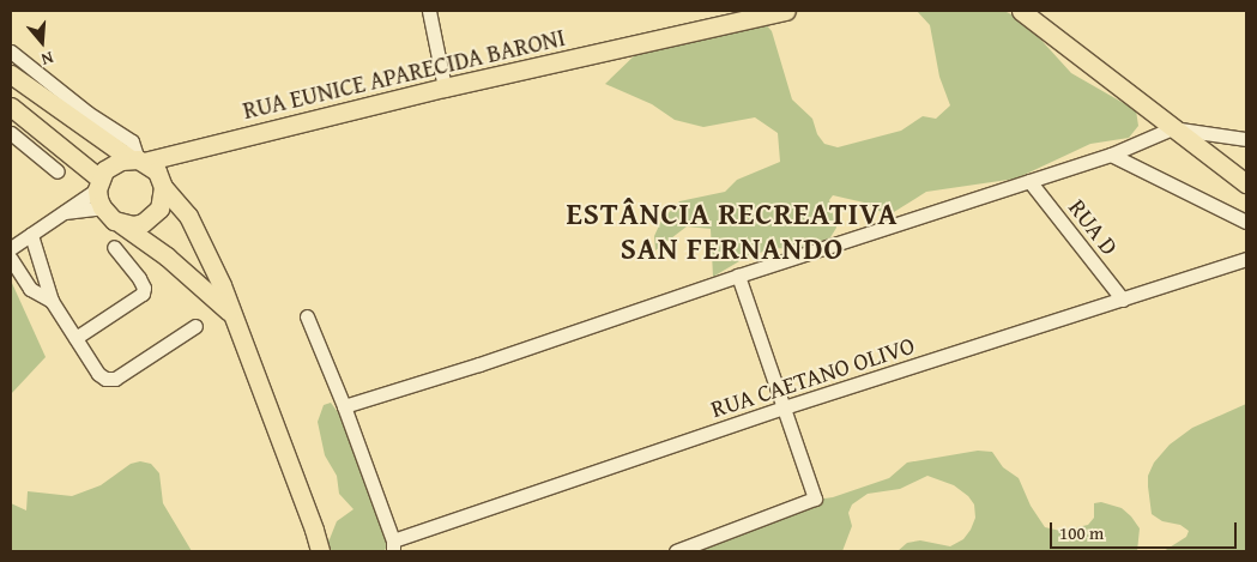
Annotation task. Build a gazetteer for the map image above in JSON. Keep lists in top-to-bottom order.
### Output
{
  "streets": {
    "main road": ["RUA EUNICE APARECIDA BARONI"],
    "street": ["RUA D", "RUA CAETANO OLIVO"]
  },
  "crossings": [
    ["RUA D", "RUA CAETANO OLIVO"]
  ],
  "districts": ["ESTÂNCIA RECREATIVA SAN FERNANDO"],
  "scale_bar": "100 m",
  "north": "bottom"
}
